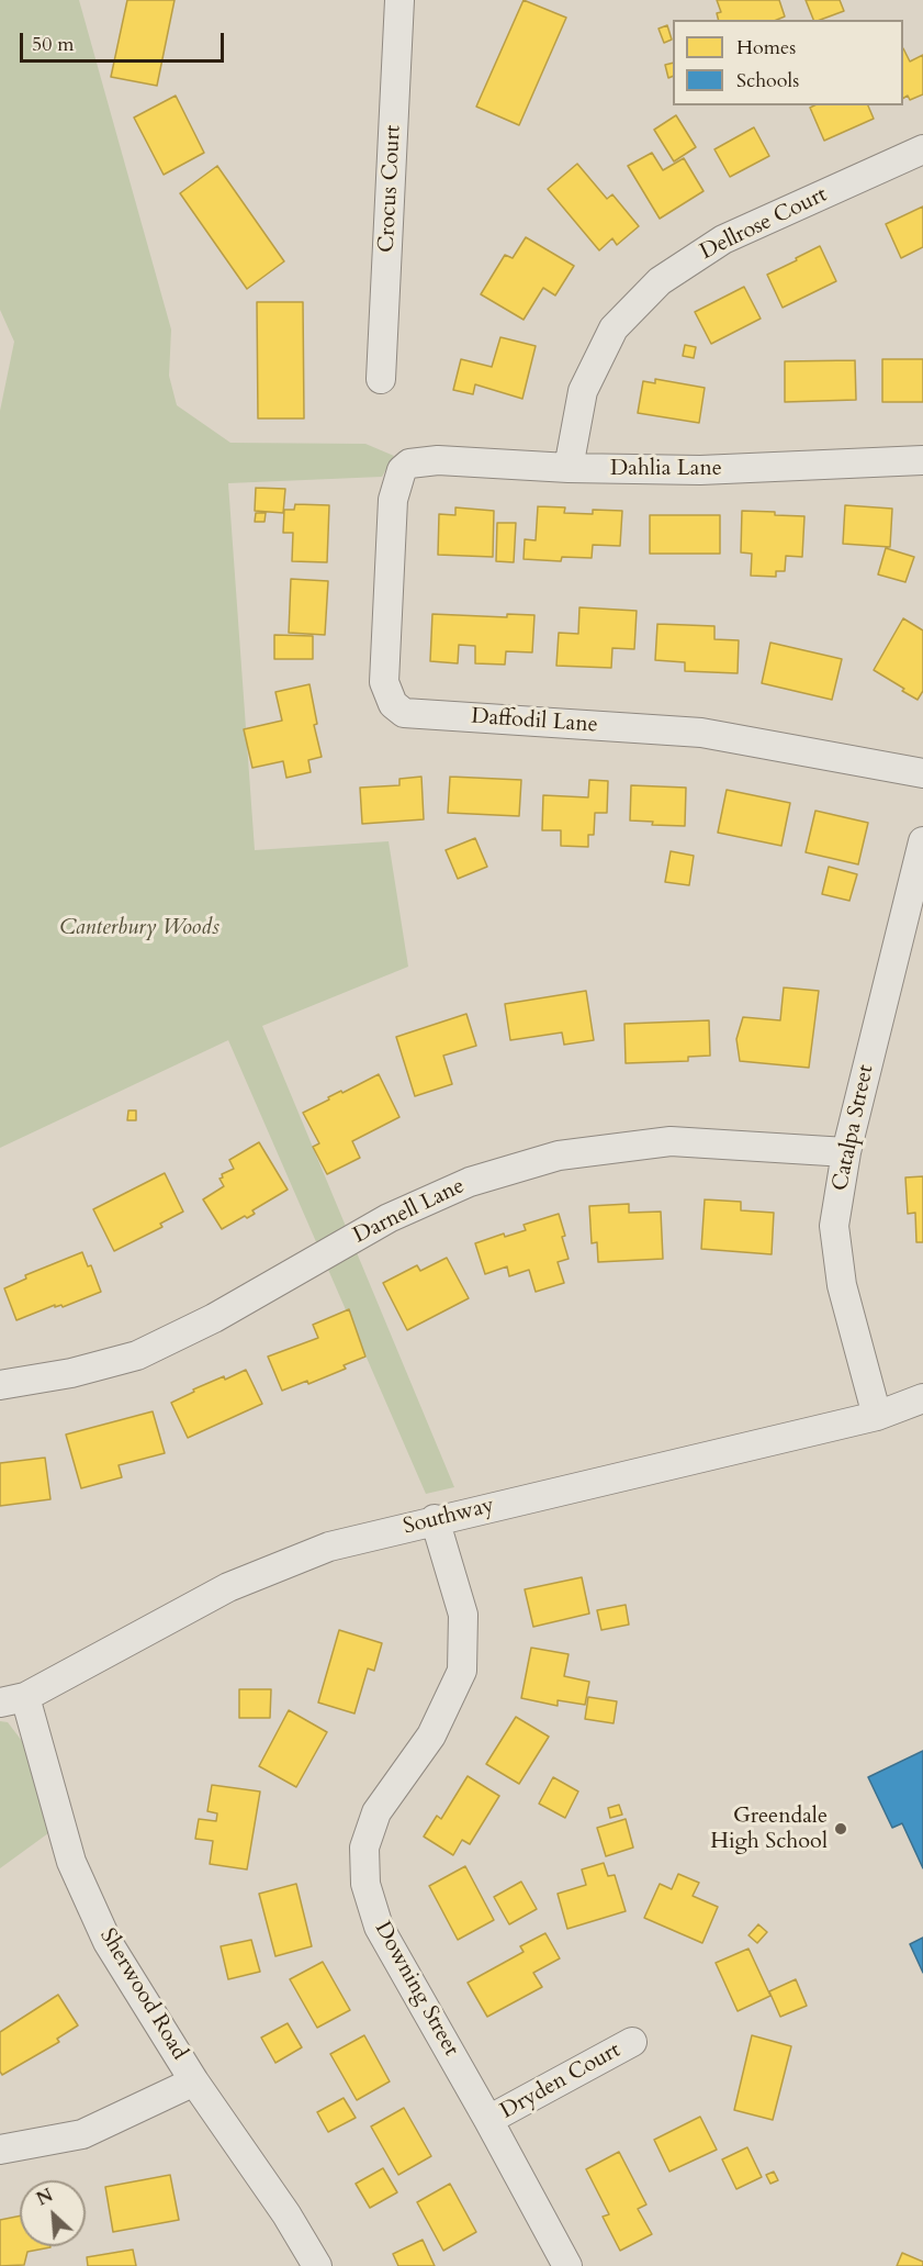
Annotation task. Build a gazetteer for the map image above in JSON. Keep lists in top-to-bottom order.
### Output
{
  "streets": {
    "street": [
      "Crocus Court",
      "Dellrose Court",
      "Dahlia Lane",
      "Daffodil Lane",
      "Catalpa Street",
      "Darnell Lane",
      "Southway",
      "Downing Street",
      "Sherwood Road",
      "Dryden Court"
    ]
  },
  "crossings": [
    ["Dellrose Court", "Dahlia Lane"],
    ["Dahlia Lane", "Daffodil Lane"],
    ["Catalpa Street", "Darnell Lane"],
    ["Catalpa Street", "Southway"],
    ["Southway", "Downing Street"],
    ["Southway", "Sherwood Road"],
    ["Downing Street", "Dryden Court"]
  ],
  "parks": ["Canterbury Woods"],
  "places": ["Greendale High School"],
  "legend": ["Homes", "Schools"],
  "scale_bar": "50 m",
  "north": "top left"
}
